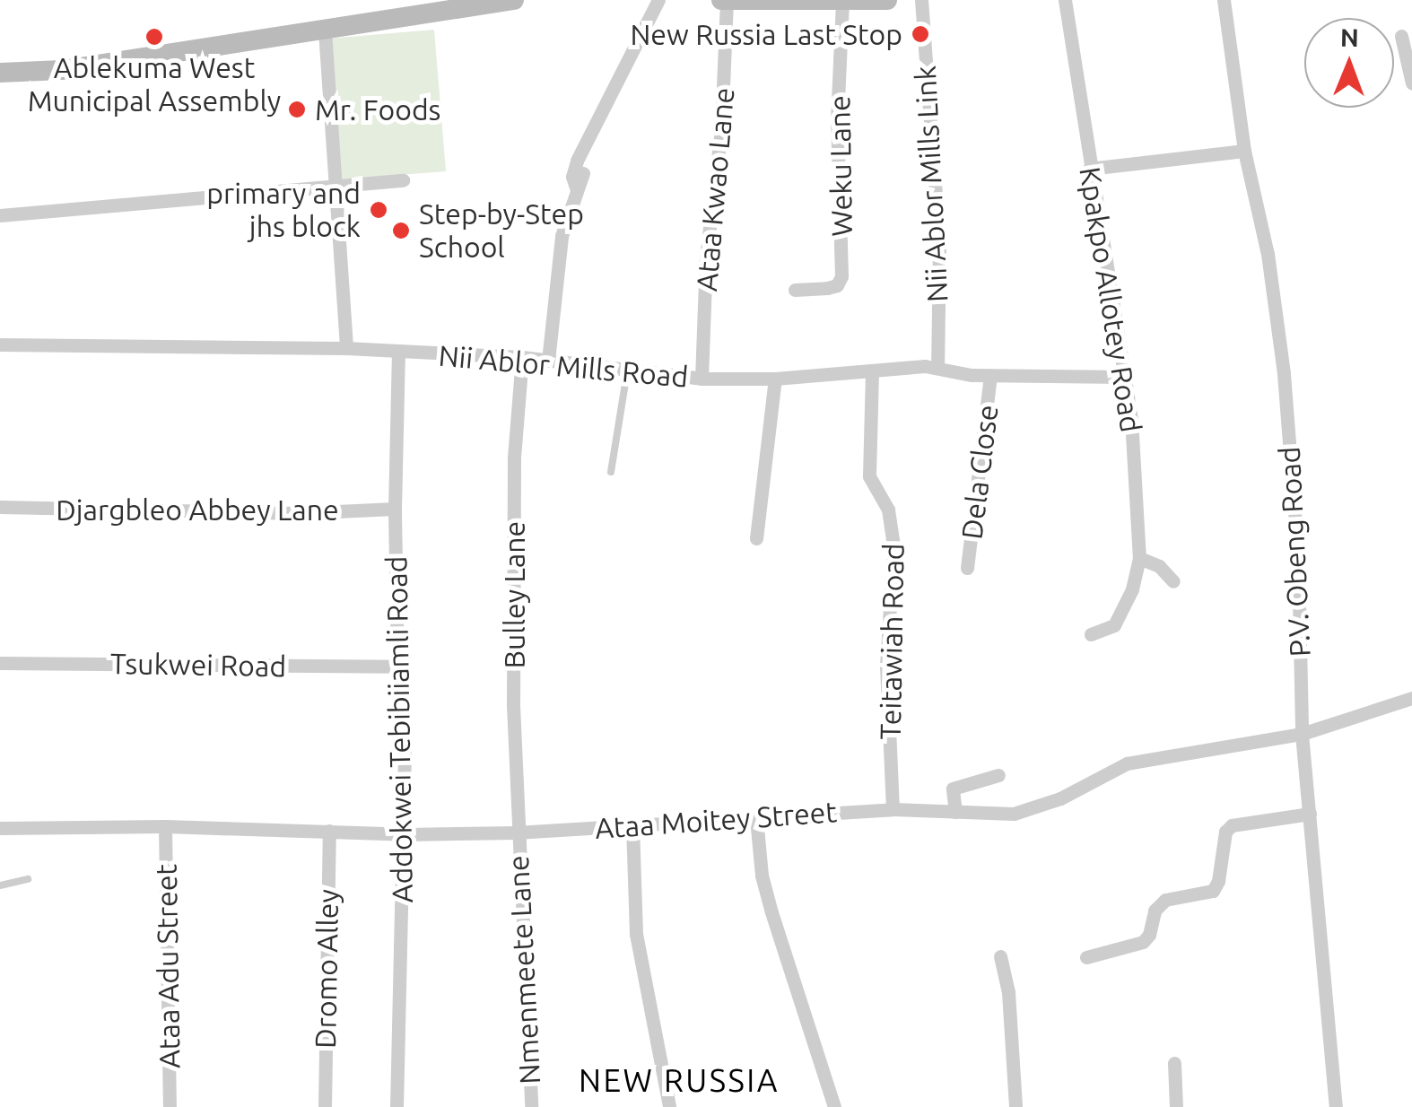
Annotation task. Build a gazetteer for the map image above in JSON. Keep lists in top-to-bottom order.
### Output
{
  "streets": {
    "street": [
      "Weku Lane",
      "Nii Ablor Mills Link",
      "Ataa Kwao Lane",
      "Kpakpo Allotey Road",
      "Nii Ablor Mills Road",
      "Dela Close",
      "Djargbleo Abbey Lane",
      "P.V. Obeng Road",
      "Bulley Lane",
      "Teitawiah Road",
      "Tsukwei Road",
      "Addokwei Tebibiiamli Road",
      "Ataa Moitey Street",
      "Ataa Adu Street",
      "Dromo Alley",
      "Nmenmeete Lane"
    ]
  },
  "crossings": [
    ["Nii Ablor Mills Link", "Nii Ablor Mills Road"],
    ["Ataa Kwao Lane", "Nii Ablor Mills Road"],
    ["Kpakpo Allotey Road", "Nii Ablor Mills Road"],
    ["Nii Ablor Mills Road", "Dela Close"],
    ["Nii Ablor Mills Road", "Bulley Lane"],
    ["Nii Ablor Mills Road", "Teitawiah Road"],
    ["Nii Ablor Mills Road", "Addokwei Tebibiiamli Road"],
    ["Djargbleo Abbey Lane", "Addokwei Tebibiiamli Road"],
    ["P.V. Obeng Road", "Ataa Moitey Street"],
    ["Bulley Lane", "Ataa Moitey Street"],
    ["Bulley Lane", "Nmenmeete Lane"],
    ["Teitawiah Road", "Ataa Moitey Street"],
    ["Tsukwei Road", "Addokwei Tebibiiamli Road"],
    ["Addokwei Tebibiiamli Road", "Ataa Moitey Street"],
    ["Ataa Moitey Street", "Ataa Adu Street"],
    ["Ataa Moitey Street", "Dromo Alley"],
    ["Ataa Moitey Street", "Nmenmeete Lane"]
  ],
  "districts": ["NEW RUSSIA"],
  "places": [
    "New Russia Last Stop",
    "Ablekuma West Municipal Assembly",
    "Mr. Foods",
    "primary and jhs block",
    "Step-by-Step School"
  ],
  "north": "top"
}
